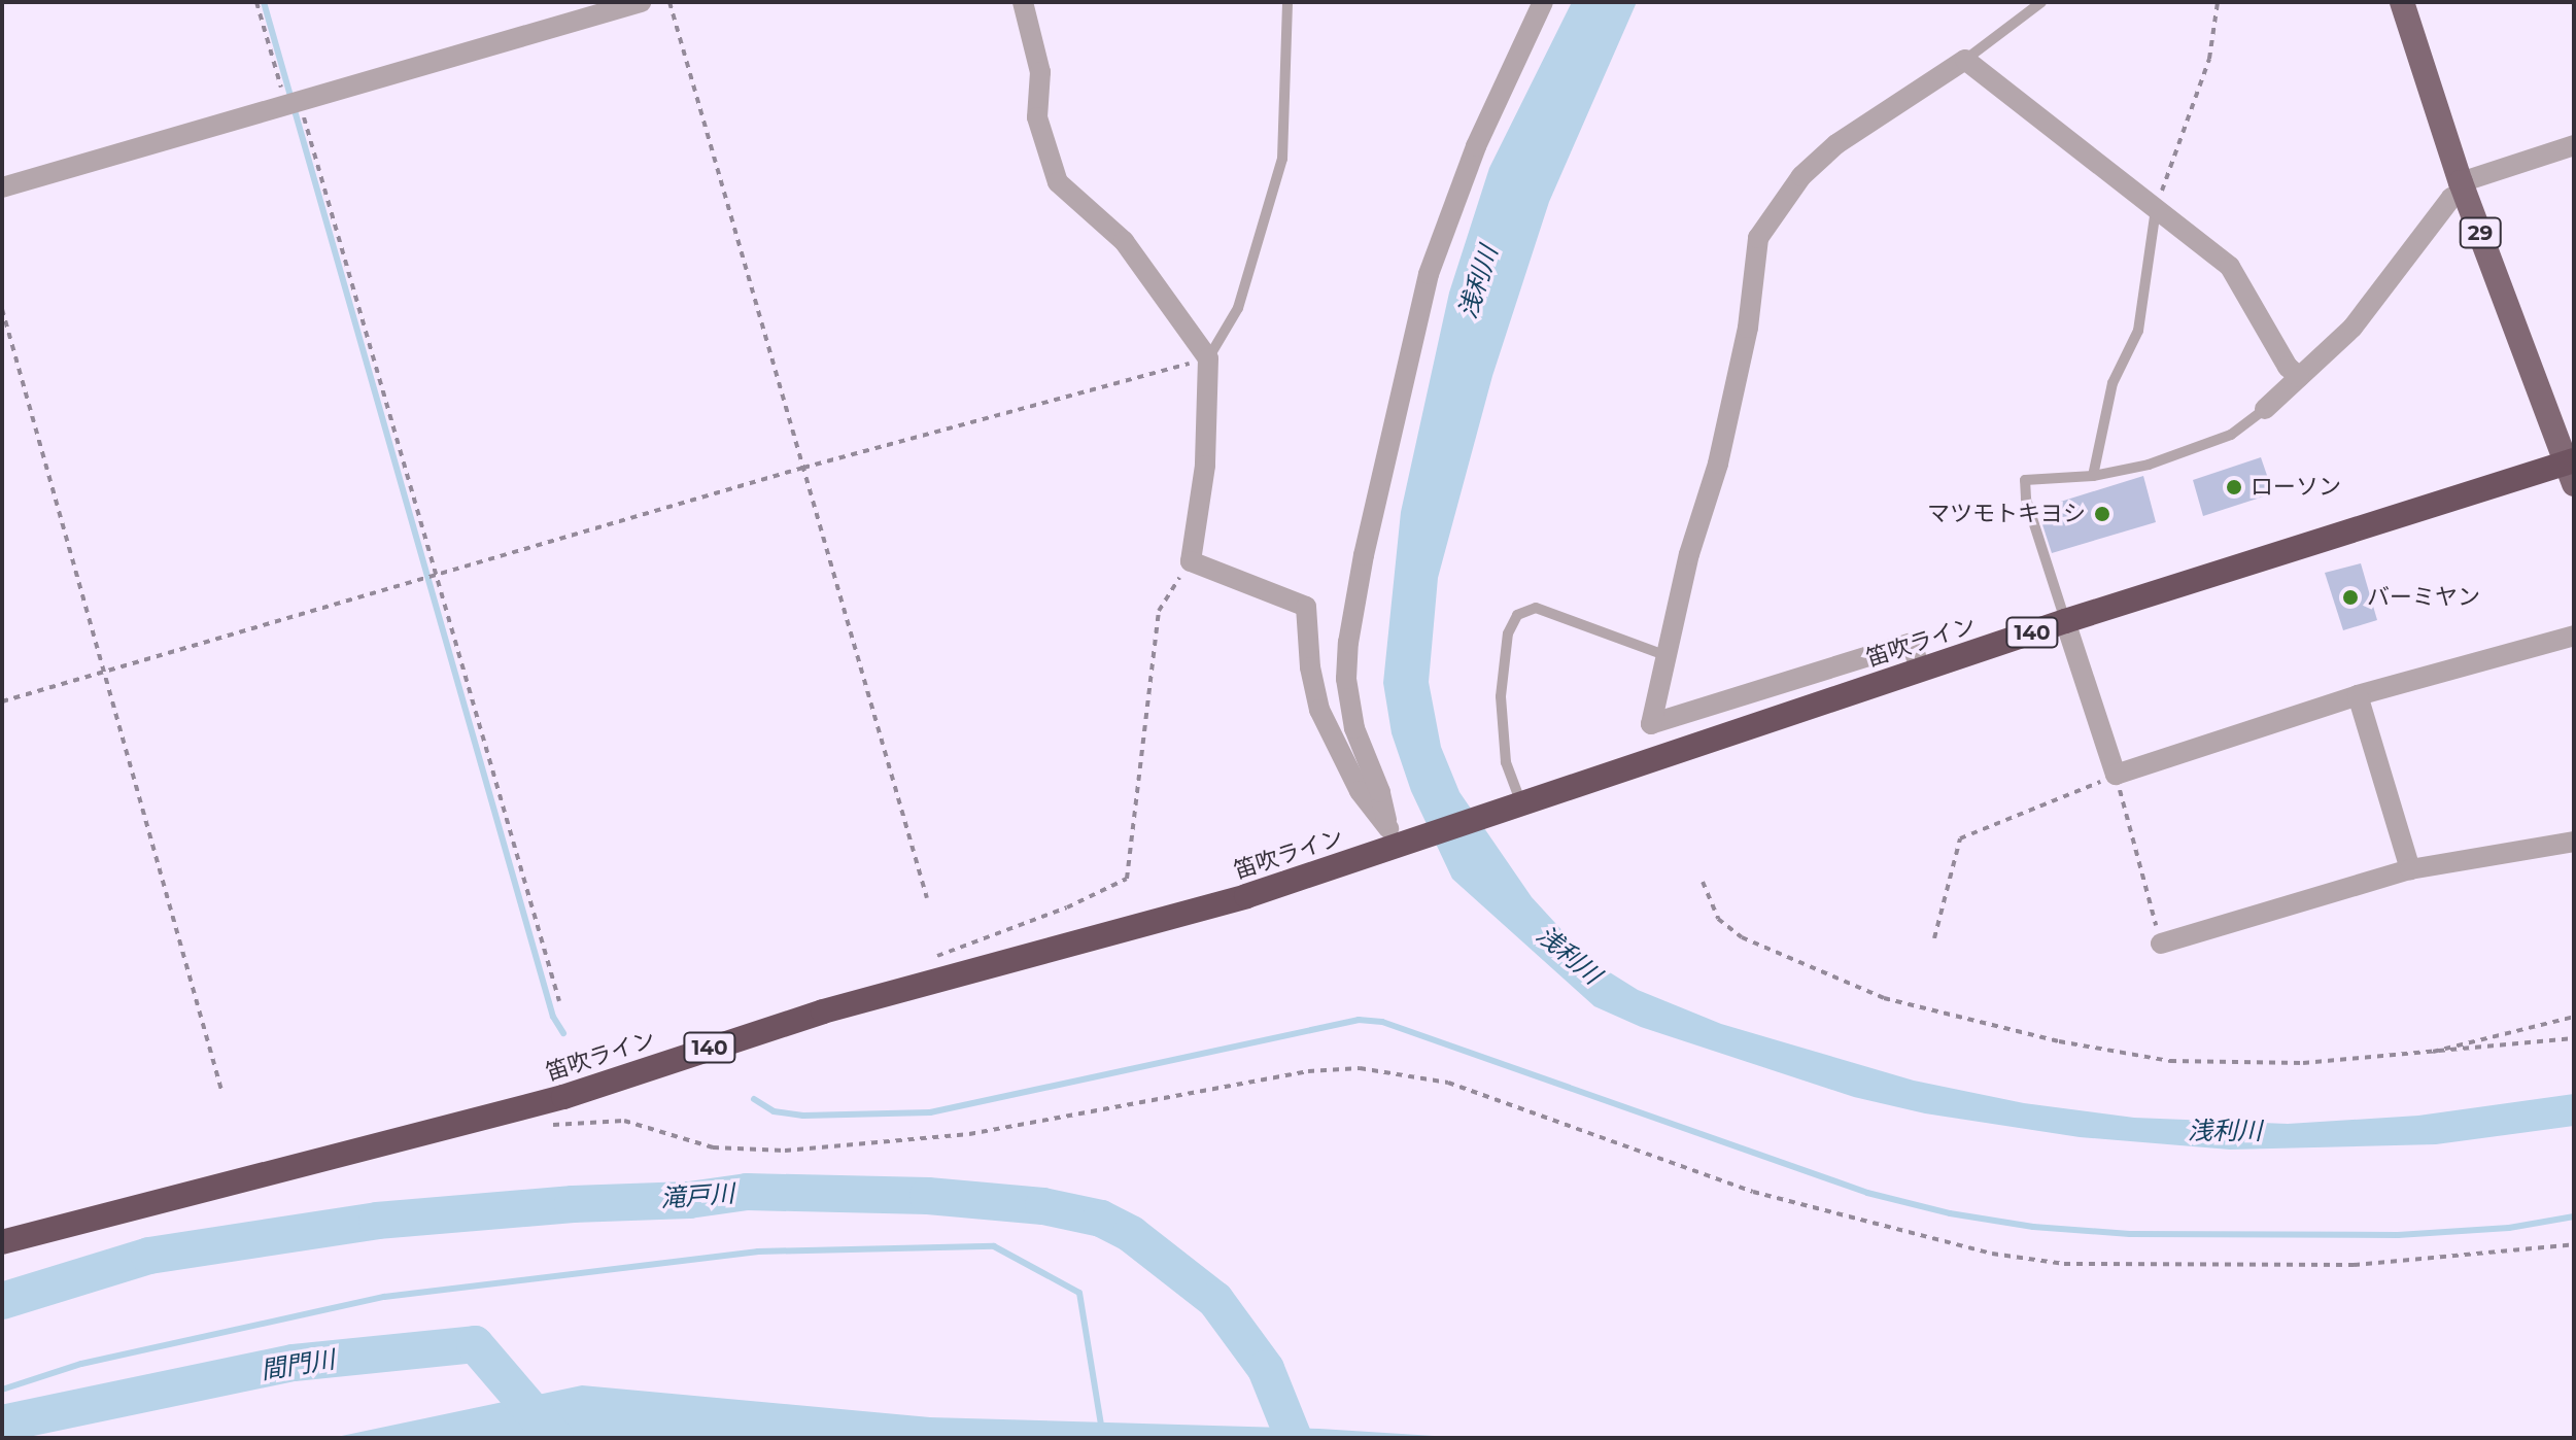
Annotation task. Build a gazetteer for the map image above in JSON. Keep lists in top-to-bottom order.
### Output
{
  "streets": {
    "highway": ["140", "笛吹ライン"],
    "main road": ["29"]
  },
  "crossings": [
    ["29", "笛吹ライン"]
  ],
  "water": ["浅利川", "滝戸川", "間門川"],
  "places": ["ローソン", "マツモトキヨシ", "バーミヤン"]
}
